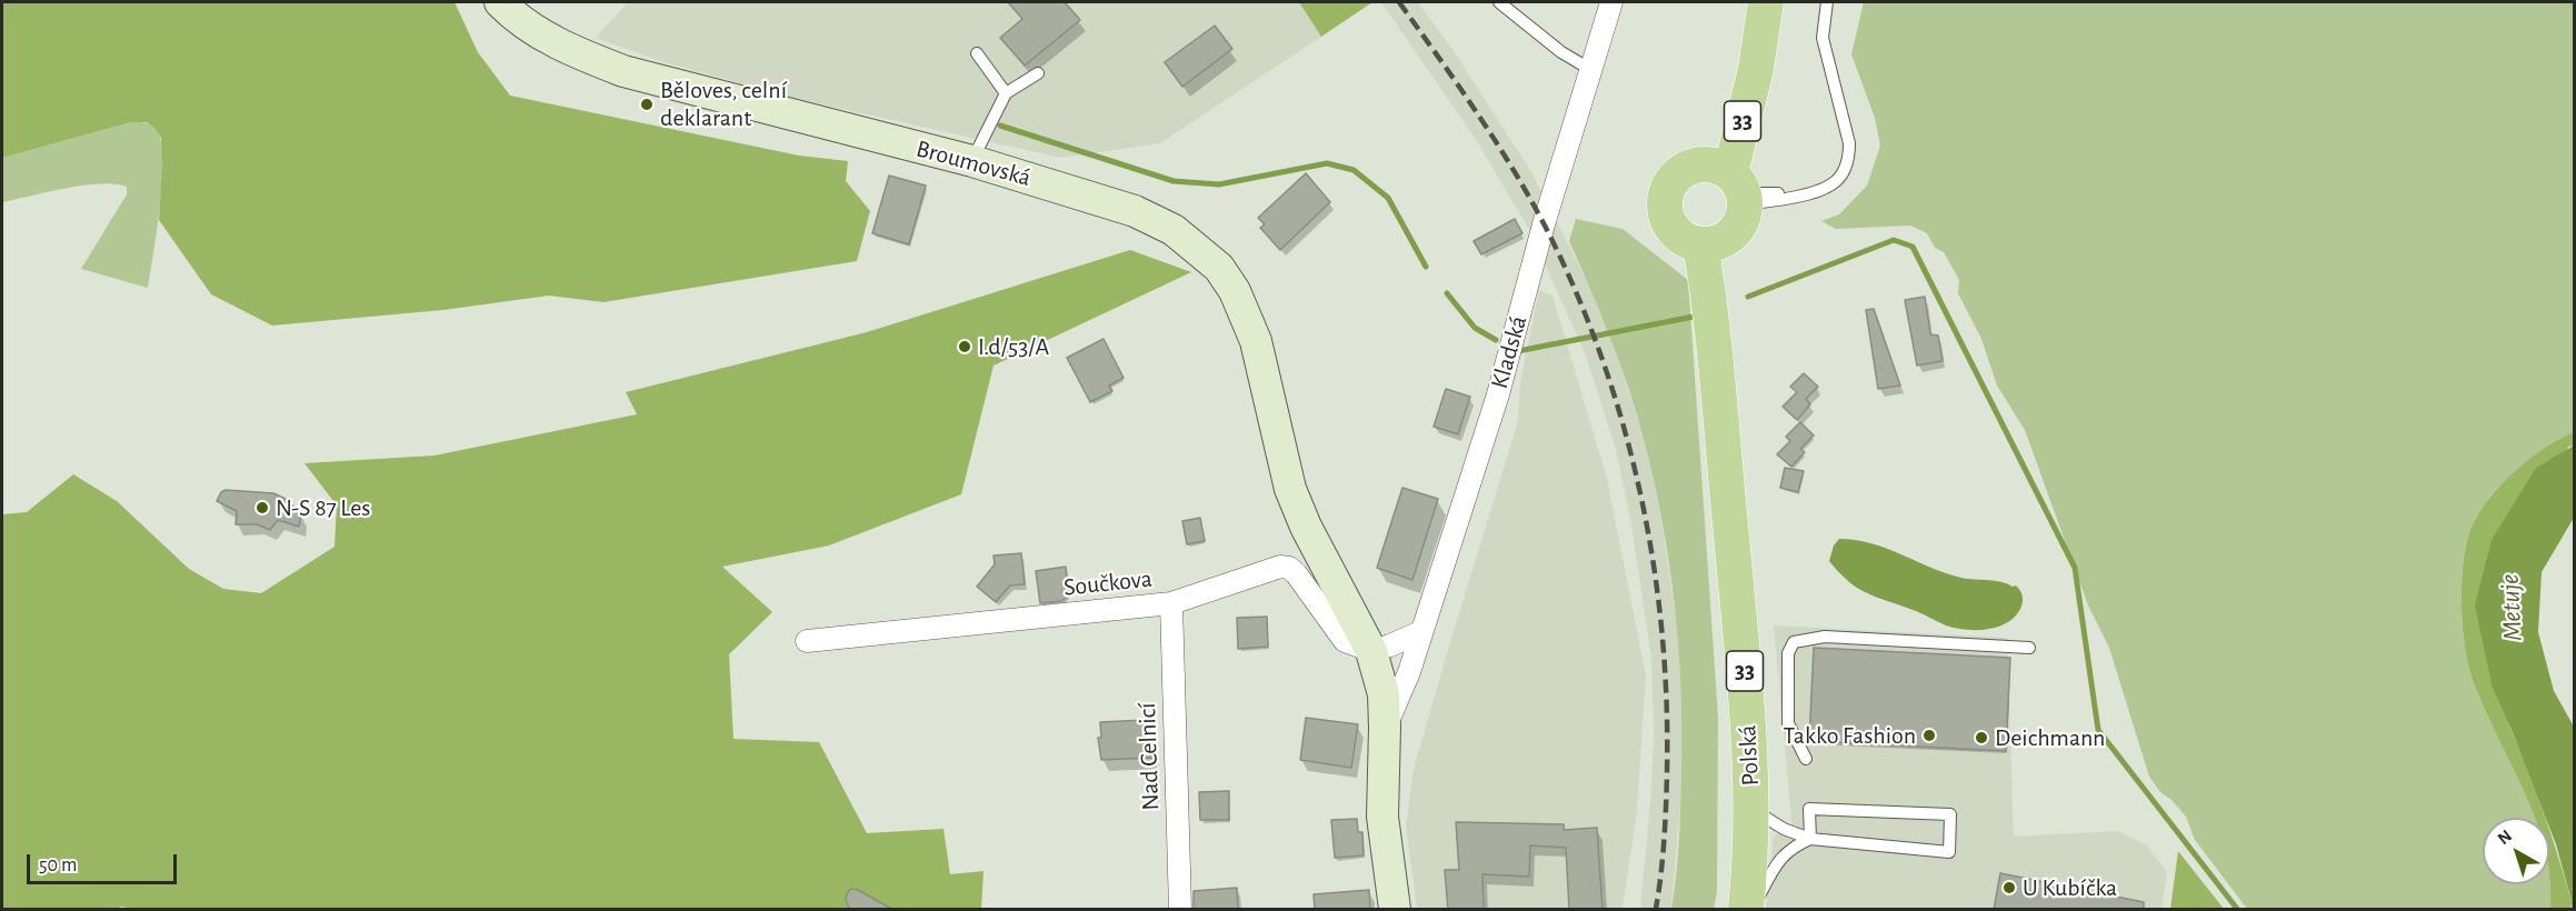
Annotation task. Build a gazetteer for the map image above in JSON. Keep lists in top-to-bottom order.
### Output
{
  "streets": {
    "main road": [
      "33",
      "Broumovská",
      "Kladská",
      "Polská"
    ],
    "street": ["Součkova", "Nad Celnicí"]
  },
  "crossings": [
    ["33", "Polská"],
    ["Broumovská", "Kladská"],
    ["Kladská", "Součkova"],
    ["Součkova", "Nad Celnicí"]
  ],
  "water": ["Metuje"],
  "places": [
    "Běloves, celní deklarant",
    "I.d/53/A",
    "N-S 87 Les",
    "Takko Fashion",
    "Deichmann",
    "U Kubíčka"
  ],
  "scale_bar": "50 m",
  "north": "top left"
}
